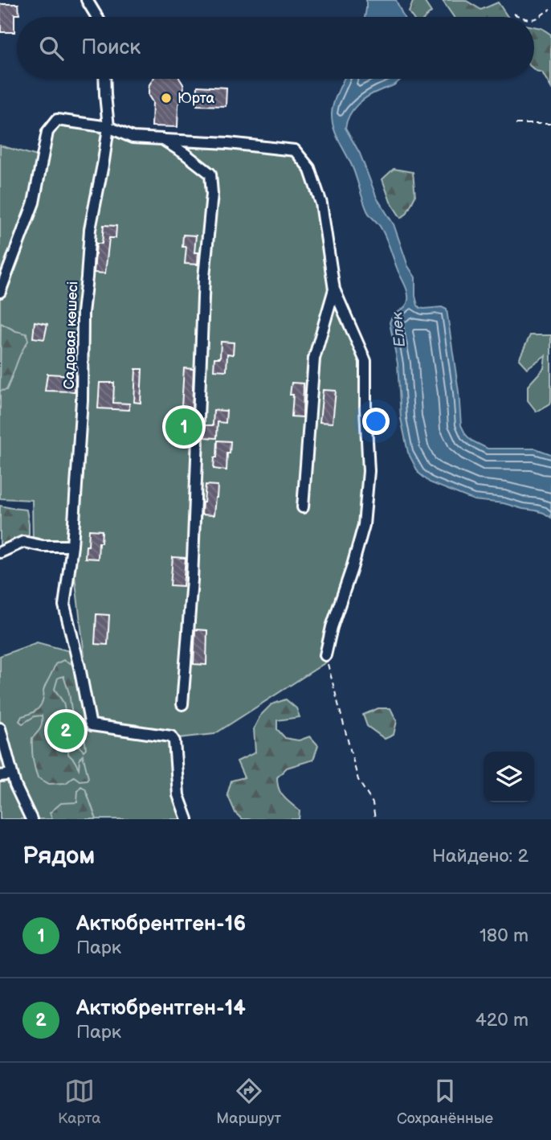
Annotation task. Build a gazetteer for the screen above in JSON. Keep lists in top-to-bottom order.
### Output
{
  "streets": {
    "lane": ["Садовая көшесі"]
  },
  "water": ["Елек"],
  "places": ["Юрта"],
  "page": {
    "search": "Поиск",
    "pins": ["1", "2"],
    "heading": ["Рядом", "Найдено: 2"],
    "list": [
      {
        "mark": "1",
        "name": "Актюбрентген-16",
        "note": "Парк",
        "value": "180 m"
      },
      {
        "mark": "2",
        "name": "Актюбрентген-14",
        "note": "Парк",
        "value": "420 m"
      }
    ],
    "nav": ["Карта", "Маршрут", "Сохранённые"]
  }
}
